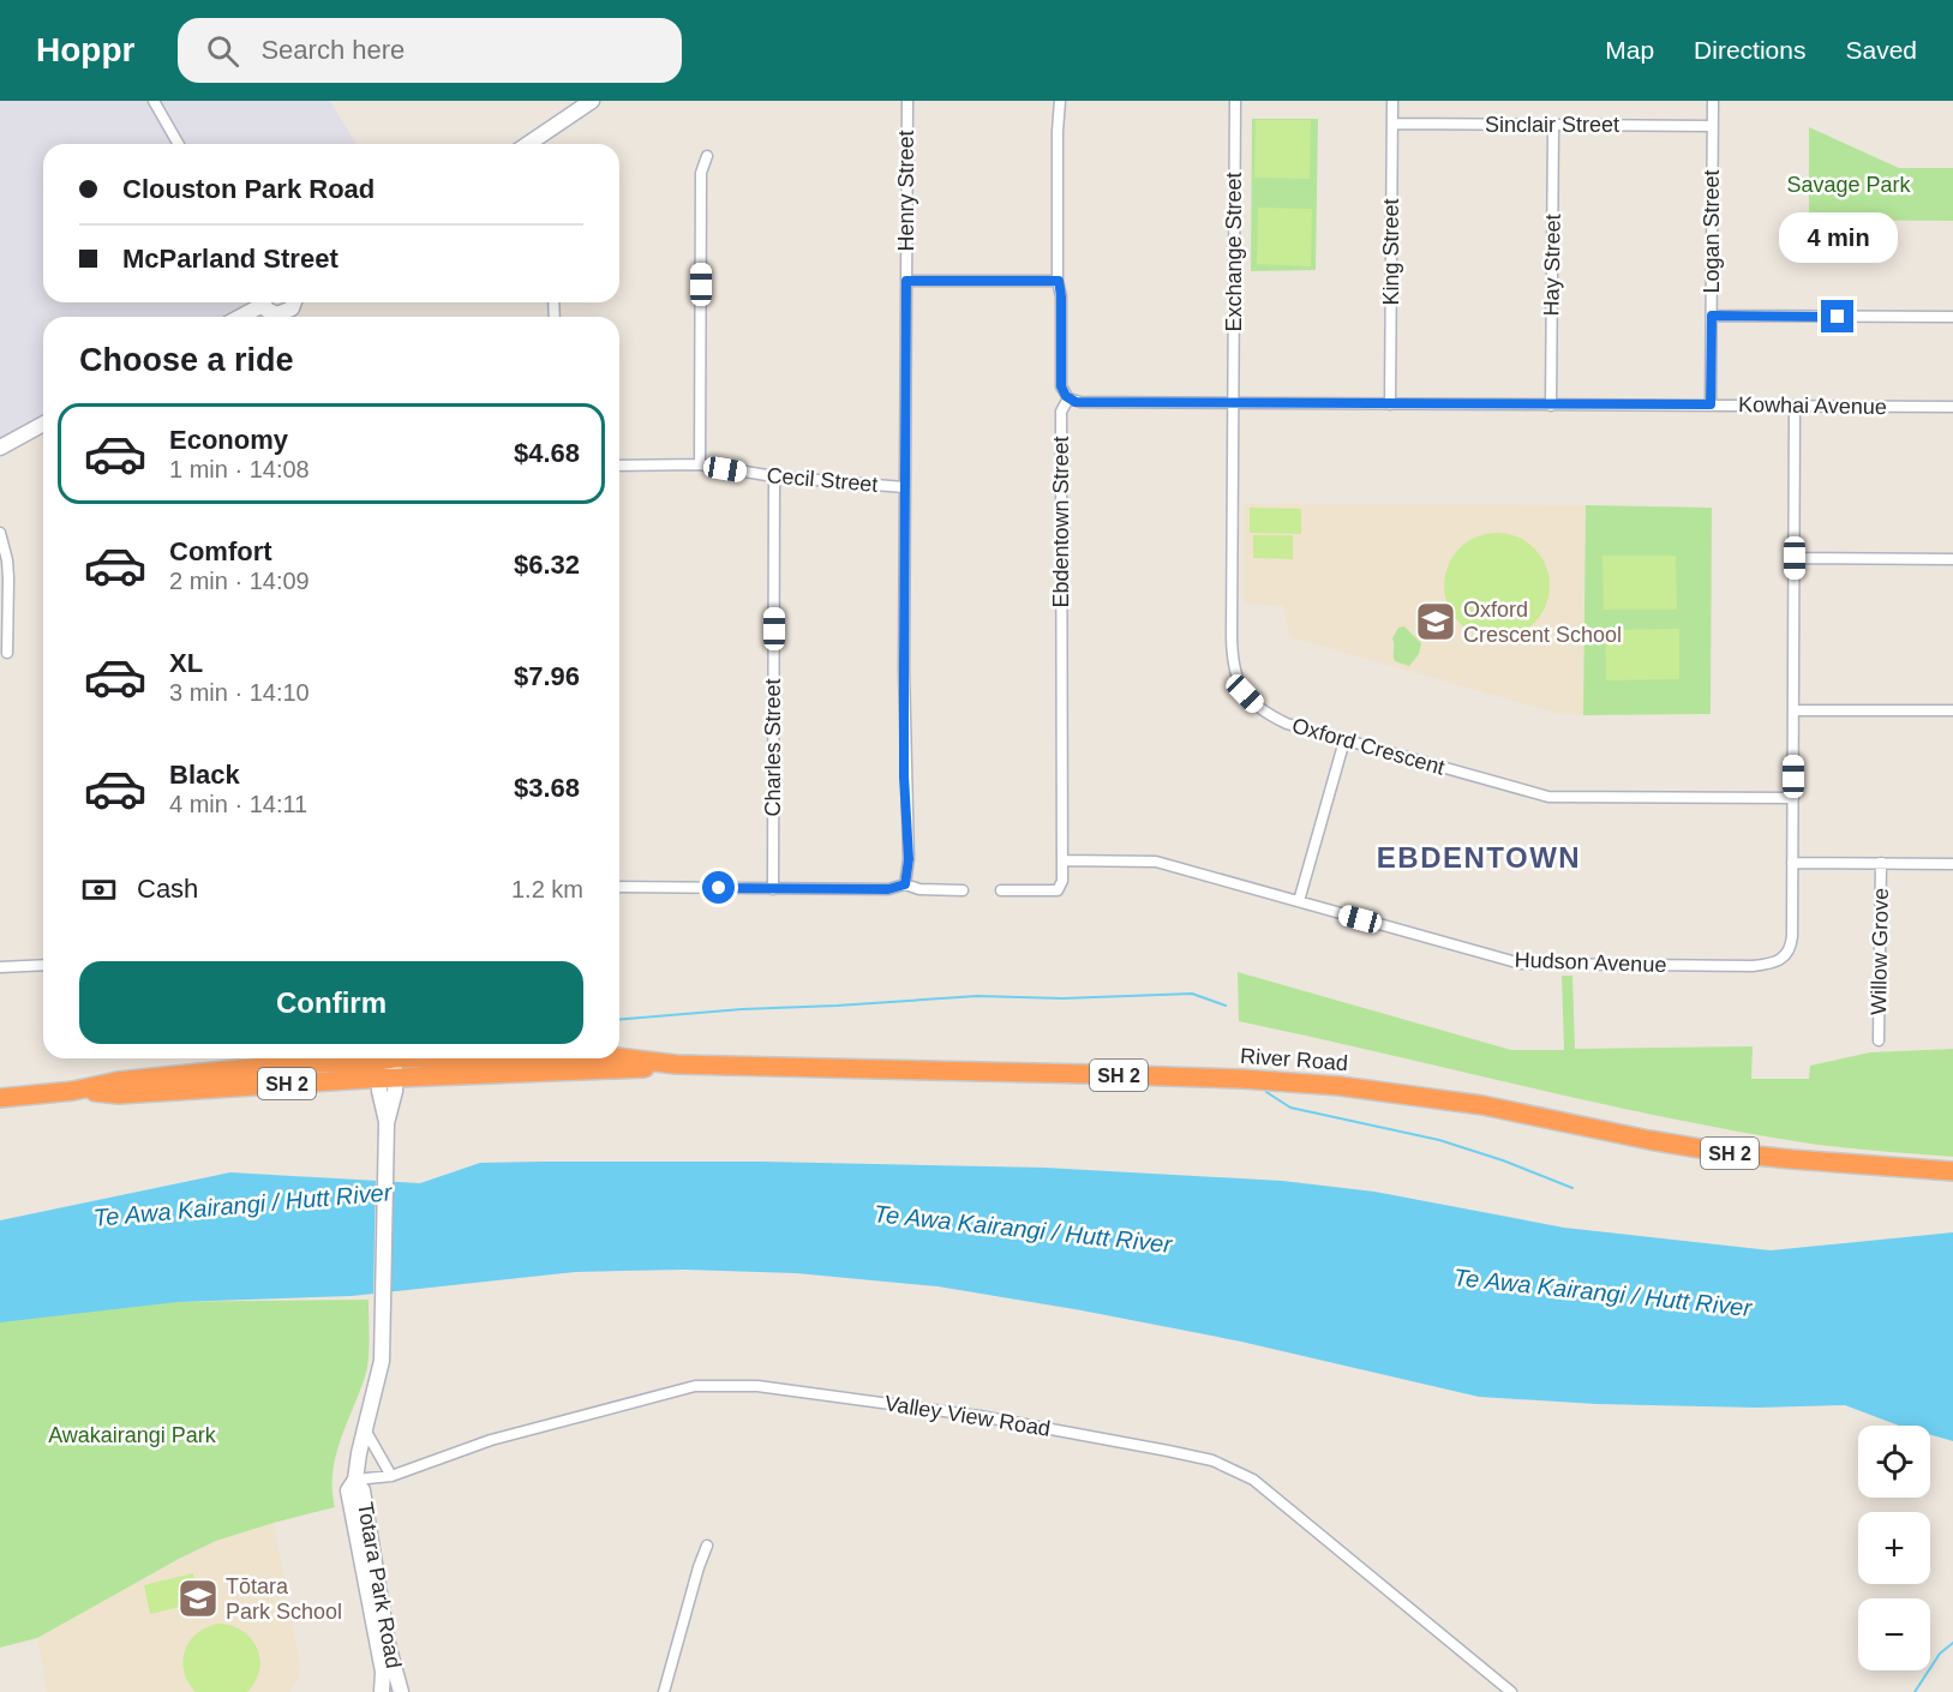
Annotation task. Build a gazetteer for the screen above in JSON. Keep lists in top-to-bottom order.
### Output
{
  "streets": {
    "highway": ["River Road", "SH 2"],
    "street": [
      "Sinclair Street",
      "Henry Street",
      "Logan Street",
      "Exchange Street",
      "King Street",
      "Hay Street",
      "Kowhai Avenue",
      "Cecil Street",
      "Ebdentown Street",
      "Oxford Crescent",
      "Charles Street",
      "Willow Grove",
      "Hudson Avenue",
      "Valley View Road",
      "Totara Park Road"
    ]
  },
  "crossings": [
    ["Sinclair Street", "Logan Street"],
    ["Sinclair Street", "King Street"],
    ["Sinclair Street", "Hay Street"],
    ["Henry Street", "Cecil Street"],
    ["Logan Street", "Kowhai Avenue"],
    ["Exchange Street", "Kowhai Avenue"],
    ["Exchange Street", "Oxford Crescent"],
    ["King Street", "Kowhai Avenue"],
    ["Hay Street", "Kowhai Avenue"],
    ["Kowhai Avenue", "Ebdentown Street"],
    ["Kowhai Avenue", "Oxford Crescent"],
    ["Cecil Street", "Charles Street"],
    ["Ebdentown Street", "Hudson Avenue"],
    ["River Road", "Totara Park Road"],
    ["Valley View Road", "Totara Park Road"]
  ],
  "districts": ["EBDENTOWN"],
  "water": ["Te Awa Kairangi / Hutt River"],
  "parks": ["Savage Park", "Awakairangi Park"],
  "places": {
    "school or university": ["Oxford Crescent School", "Tōtara Park School"]
  },
  "page": {
    "header": "Hoppr",
    "search": "Search here",
    "nav": ["Map", "Directions", "Saved"],
    "banner": ["Clouston Park Road", "McParland Street"],
    "bubble": "4 min",
    "heading": "Choose a ride",
    "list": [
      {
        "name": "Economy",
        "note": "1 min · 14:08",
        "value": "$4.68"
      },
      {
        "name": "Comfort",
        "note": "2 min · 14:09",
        "value": "$6.32"
      },
      {
        "name": "XL",
        "note": "3 min · 14:10",
        "value": "$7.96"
      },
      {
        "name": "Black",
        "note": "4 min · 14:11",
        "value": "$3.68"
      }
    ],
    "pay": ["Cash", "1.2 km"],
    "buttons": "Confirm",
    "map_buttons": ["+", "−"]
  }
}
